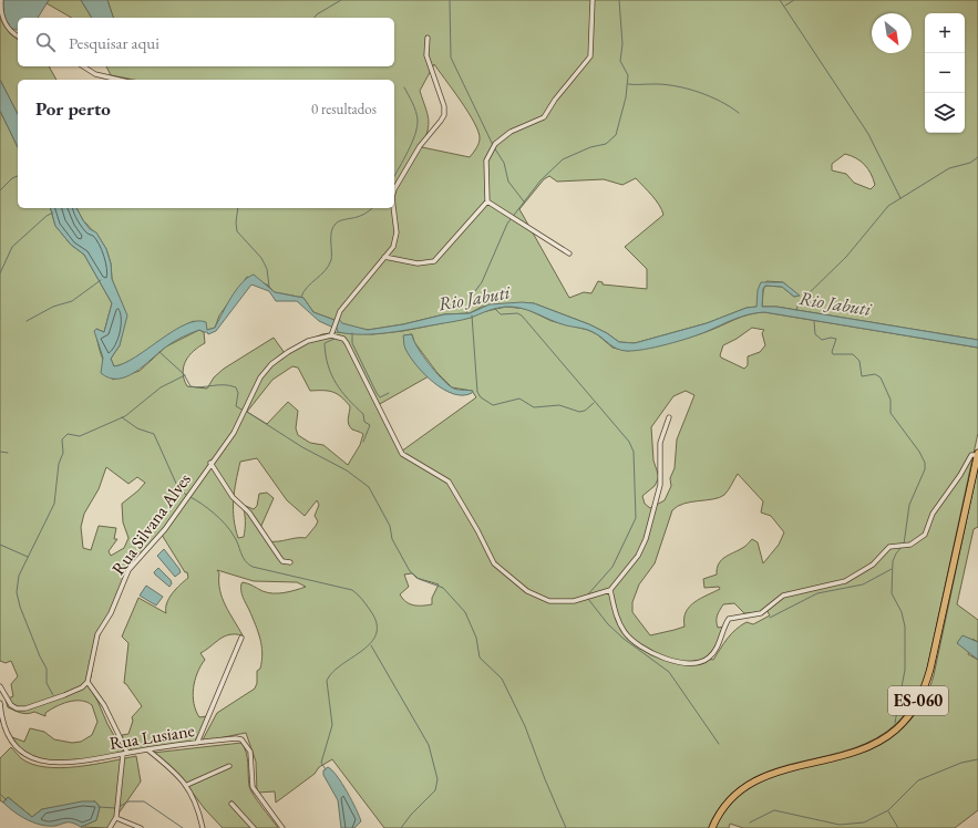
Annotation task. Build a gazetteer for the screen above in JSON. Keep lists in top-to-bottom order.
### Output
{
  "streets": {
    "main road": ["ES-060"],
    "street": ["Rua Silvana Alves", "Rua Lusiane"]
  },
  "water": ["Rio Jabuti"],
  "north": "bottom right",
  "page": {
    "map_buttons": ["+", "−"],
    "search": "Pesquisar aqui",
    "heading": ["Por perto", "0 resultados"]
  }
}
